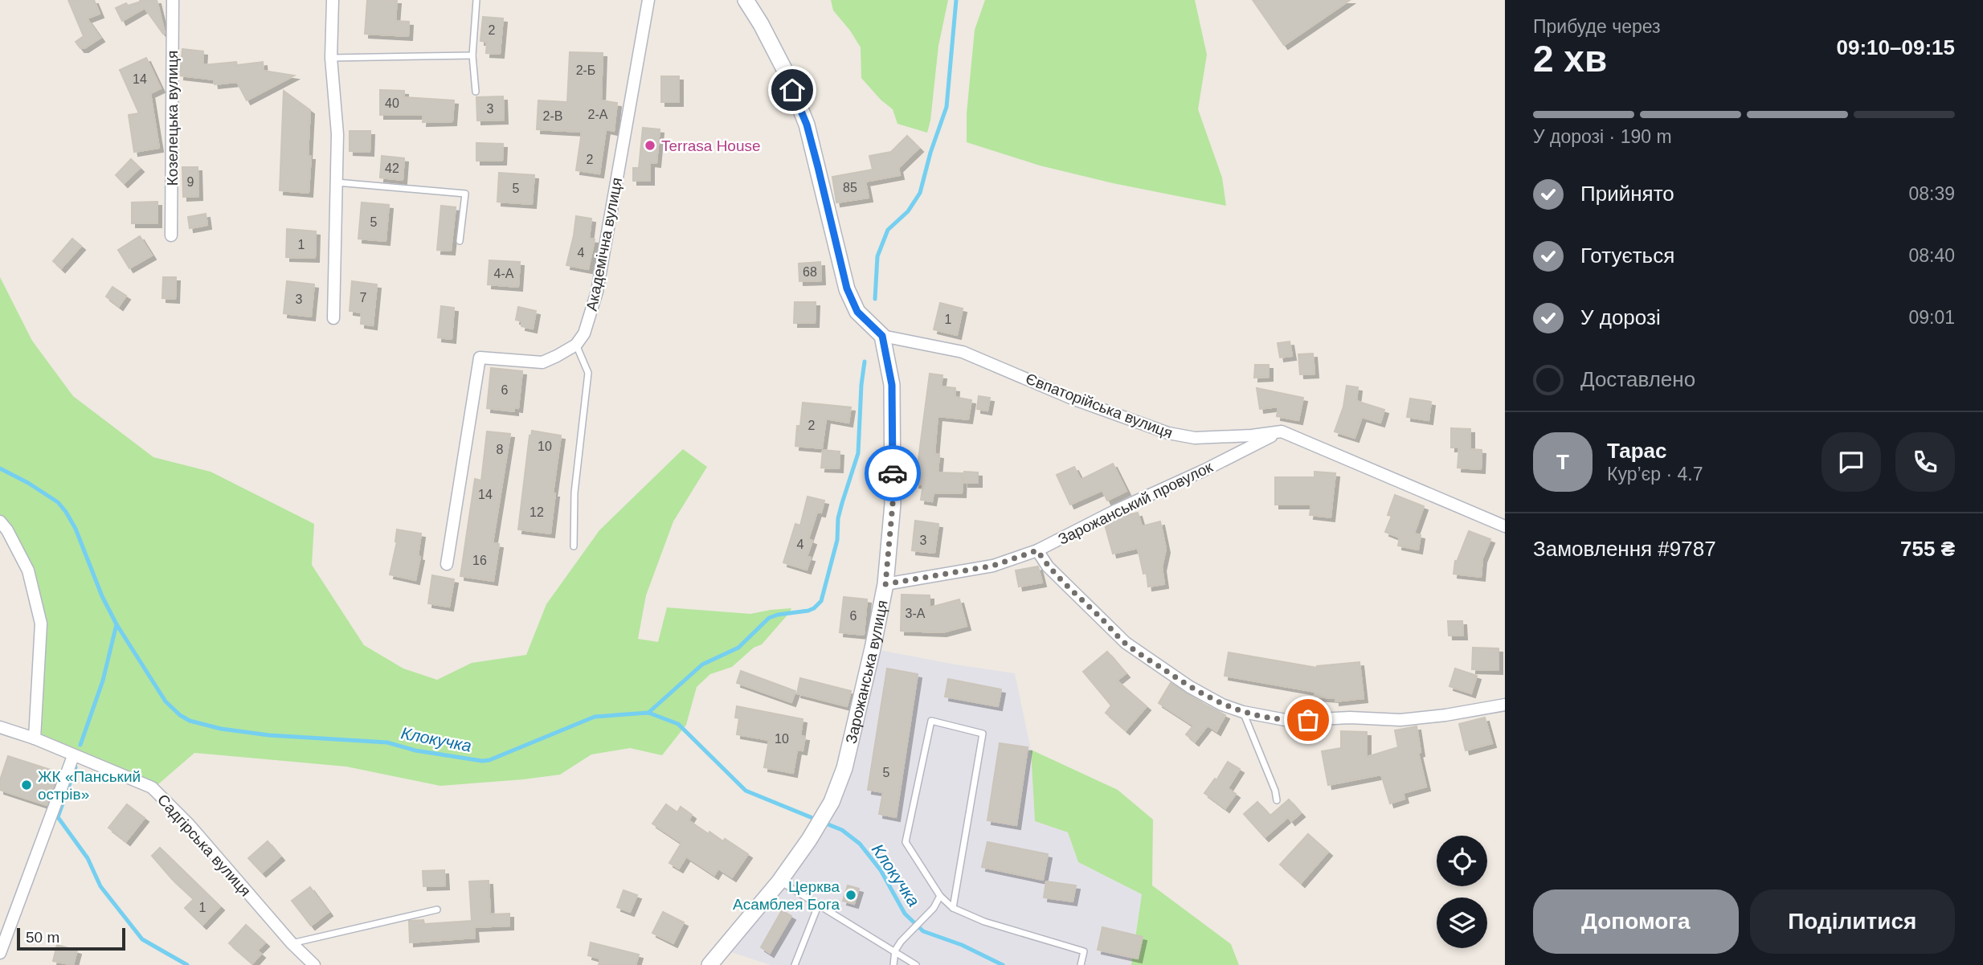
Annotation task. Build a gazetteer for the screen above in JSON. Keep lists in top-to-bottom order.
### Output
{
  "streets": {
    "street": [
      "Козелецька вулиця",
      "Академічна вулиця",
      "Євпаторійська вулиця",
      "Зарожанський провулок",
      "Зарожанська вулиця",
      "Садгірська вулиця"
    ]
  },
  "crossings": [
    ["Євпаторійська вулиця", "Зарожанський провулок"],
    ["Євпаторійська вулиця", "Зарожанська вулиця"],
    ["Зарожанський провулок", "Зарожанська вулиця"]
  ],
  "water": ["Клокучка"],
  "places": ["Terrasa House", "ЖК «Панський острів»", "Церква Асамблея Бога"],
  "house_numbers": [
    "2",
    "2-Б",
    "14",
    "40",
    "3",
    "2-А",
    "2-В",
    "2",
    "42",
    "9",
    "85",
    "5",
    "5",
    "1",
    "4",
    "68",
    "4-А",
    "7",
    "3",
    "1",
    "6",
    "2",
    "10",
    "8",
    "14",
    "12",
    "3",
    "4",
    "16",
    "3-А",
    "6",
    "10",
    "5",
    "1"
  ],
  "scale_bar": "50 m",
  "page": {
    "heading": ["2 хв", "Прибуде через", "09:10–09:15"],
    "panel": [
      "Тарас",
      "Кур’єр · 4.7",
      "Замовлення #9787",
      "755 ₴"
    ],
    "bar": "У дорозі · 190 m",
    "list": [
      ["Прийнято", "08:39"],
      ["Готується", "08:40"],
      ["У дорозі", "09:01"],
      "Доставлено"
    ],
    "round": "Т",
    "buttons": ["Допомога", "Поділитися"],
    "scale": "50 m"
  }
}
